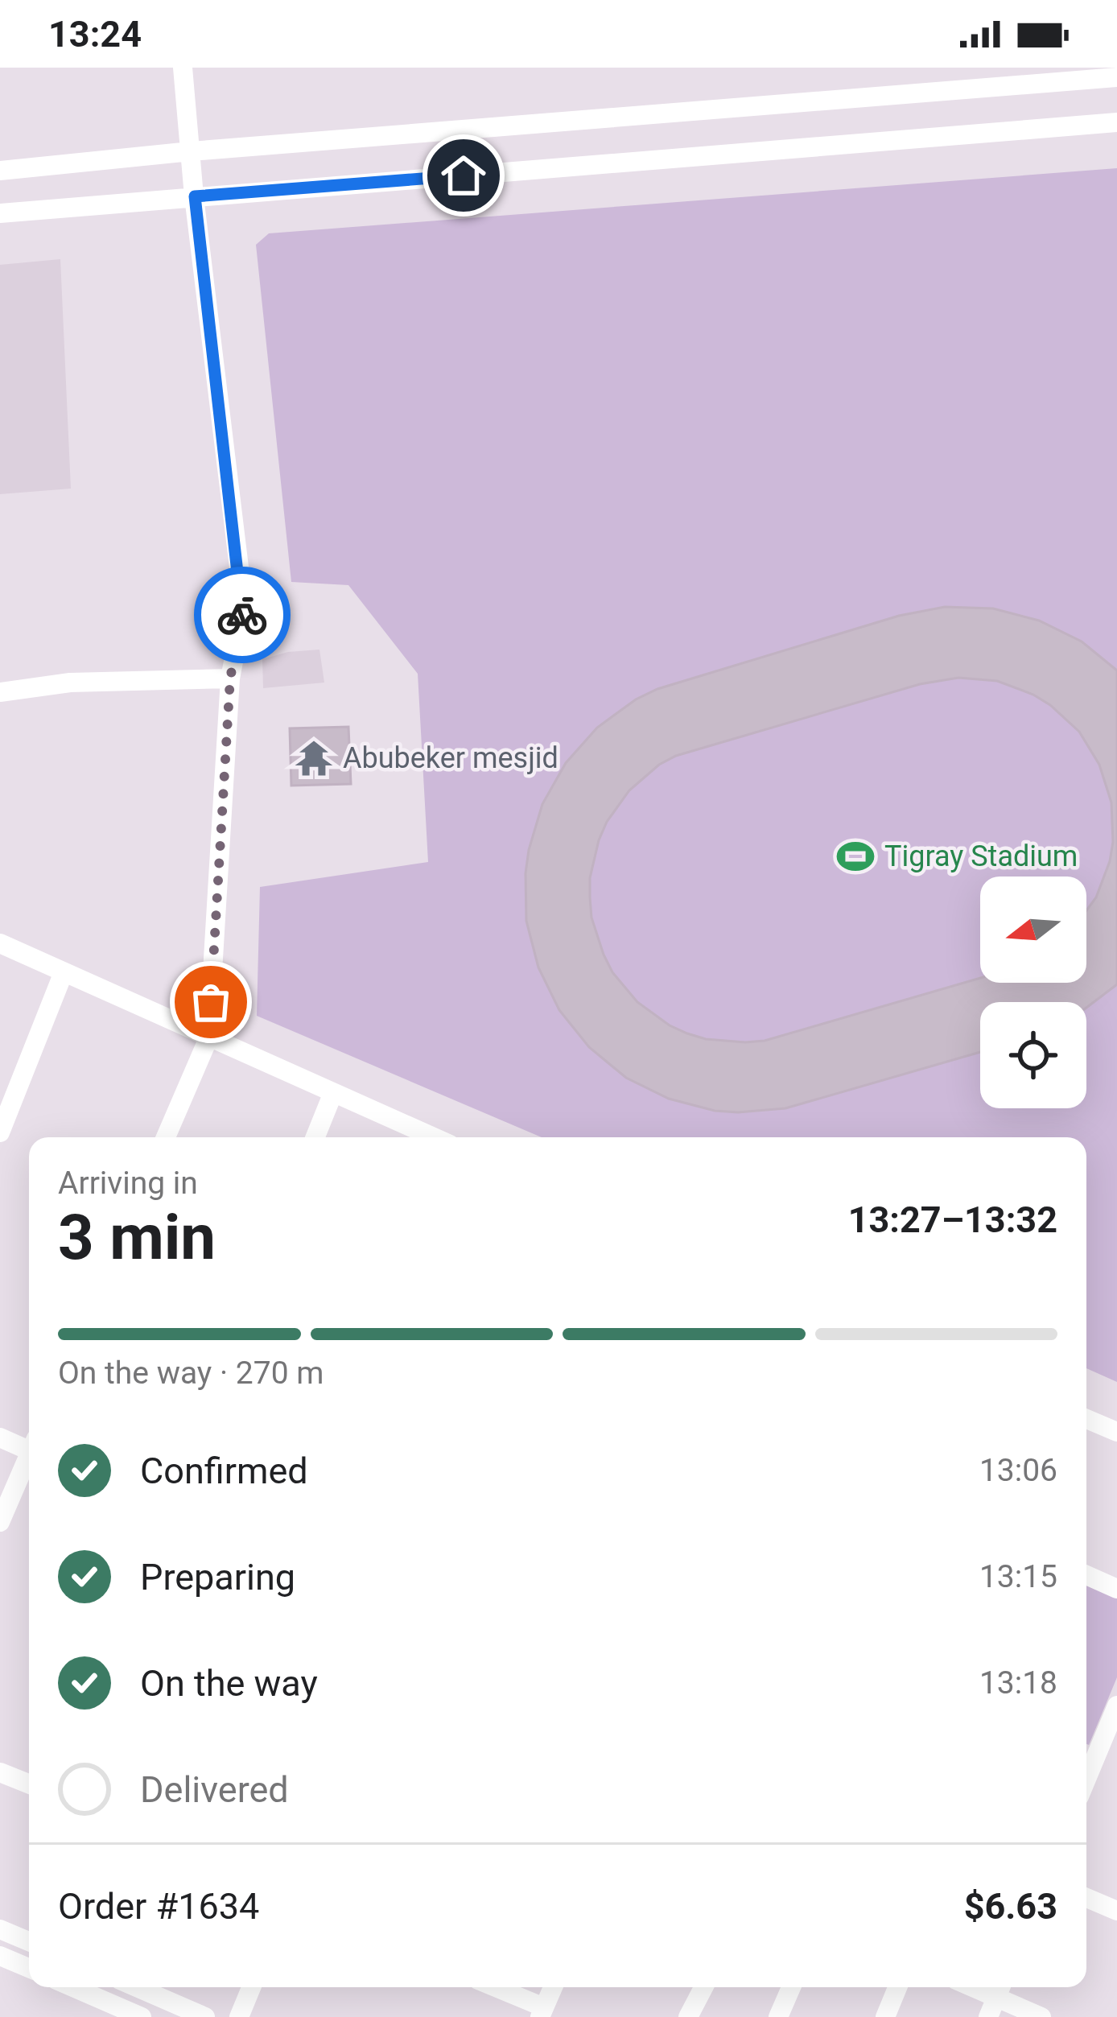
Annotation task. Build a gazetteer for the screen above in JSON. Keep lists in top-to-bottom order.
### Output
{
  "places": {
    "temple": ["Abubeker mesjid"],
    "sports": ["Tigray Stadium"]
  },
  "north": "left",
  "page": {
    "status": "13:24",
    "heading": ["3 min", "Arriving in", "13:27–13:32"],
    "panel": ["Order #1634", "$6.63"],
    "bar": "On the way · 270 m",
    "list": [
      ["Confirmed", "13:06"],
      ["Preparing", "13:15"],
      ["On the way", "13:18"],
      "Delivered"
    ]
  }
}
